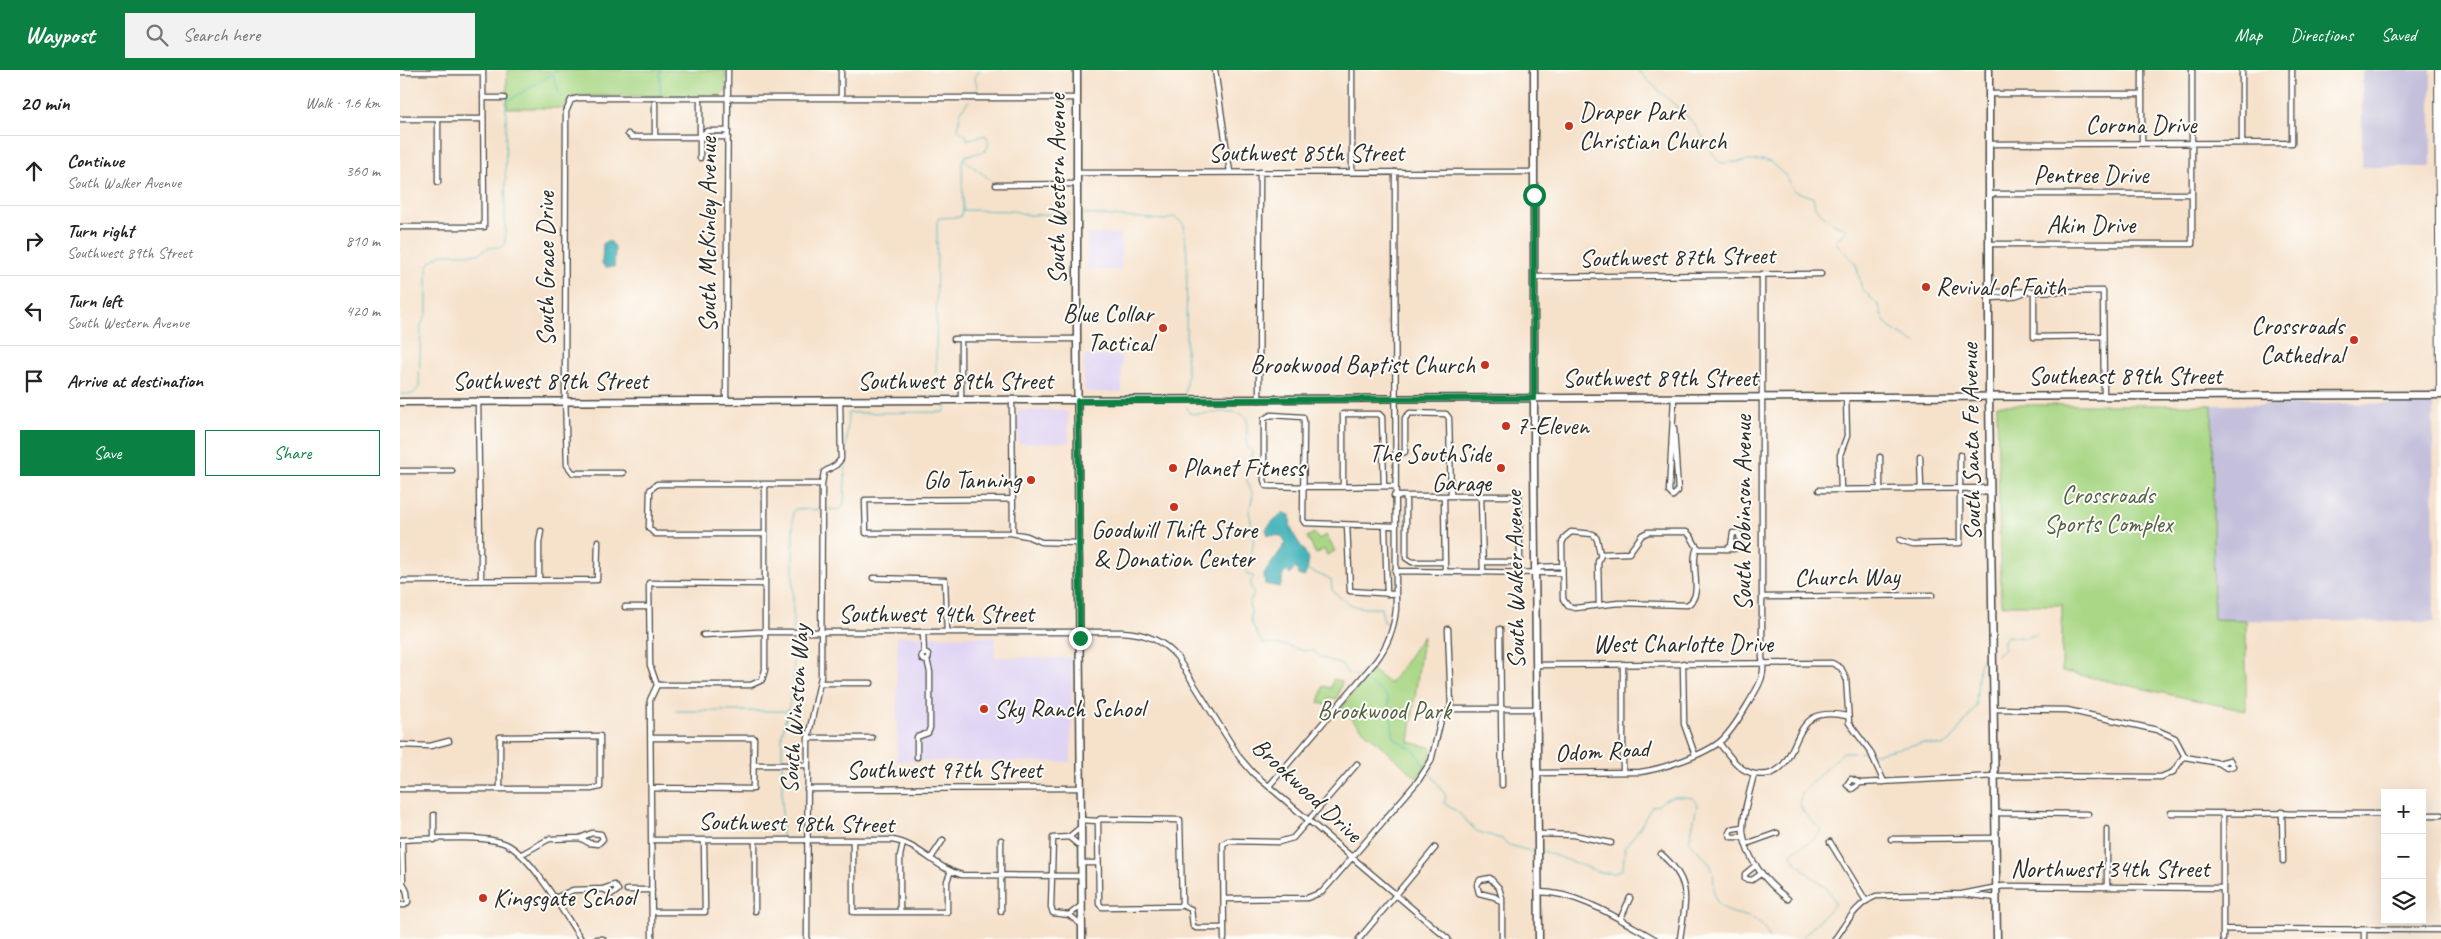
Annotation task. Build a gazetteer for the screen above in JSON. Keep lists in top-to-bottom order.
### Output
{
  "streets": {
    "main road": [
      "South Western Avenue",
      "Southeast 89th Street",
      "Southwest 89th Street",
      "South Santa Fe Avenue",
      "South Walker Avenue"
    ],
    "street": [
      "Corona Drive",
      "Southwest 85th Street",
      "Pentree Drive",
      "Akin Drive",
      "South McKinley Avenue",
      "Southwest 87th Street",
      "South Grace Drive",
      "South Robinson Avenue",
      "Church Way",
      "Southwest 94th Street",
      "West Charlotte Drive",
      "South Winston Way",
      "Odom Road",
      "Southwest 97th Street",
      "Brookwood Drive",
      "Southwest 98th Street",
      "Northwest 34th Street"
    ]
  },
  "crossings": [
    ["Corona Drive", "South Santa Fe Avenue"],
    ["Southwest 85th Street", "South Western Avenue"],
    ["Southwest 85th Street", "South Walker Avenue"],
    ["Pentree Drive", "Akin Drive"],
    ["Pentree Drive", "South Santa Fe Avenue"],
    ["South Western Avenue", "Southwest 89th Street"],
    ["South Western Avenue", "Southwest 94th Street"],
    ["South Western Avenue", "Southwest 97th Street"],
    ["South Western Avenue", "Brookwood Drive"],
    ["South Western Avenue", "Southwest 98th Street"],
    ["Akin Drive", "South Santa Fe Avenue"],
    ["South McKinley Avenue", "South Grace Drive"],
    ["South McKinley Avenue", "Southwest 89th Street"],
    ["Southwest 87th Street", "South Robinson Avenue"],
    ["Southwest 87th Street", "South Walker Avenue"],
    ["South Grace Drive", "Southwest 89th Street"],
    ["Southeast 89th Street", "Southwest 89th Street"],
    ["Southeast 89th Street", "South Santa Fe Avenue"],
    ["Southwest 89th Street", "South Santa Fe Avenue"],
    ["Southwest 89th Street", "South Robinson Avenue"],
    ["Southwest 89th Street", "South Walker Avenue"],
    ["South Santa Fe Avenue", "Northwest 34th Street"],
    ["South Robinson Avenue", "Church Way"],
    ["South Robinson Avenue", "West Charlotte Drive"],
    ["South Robinson Avenue", "Odom Road"],
    ["South Walker Avenue", "West Charlotte Drive"],
    ["South Walker Avenue", "Odom Road"],
    ["Southwest 94th Street", "South Winston Way"],
    ["Southwest 94th Street", "Brookwood Drive"],
    ["West Charlotte Drive", "Odom Road"],
    ["South Winston Way", "Southwest 97th Street"],
    ["South Winston Way", "Southwest 98th Street"]
  ],
  "parks": ["Crossroads Sports Complex", "Brookwood Park"],
  "places": [
    "Draper Park Christian Church",
    "Revival of Faith",
    "Blue Collar Tactical",
    "Crossroads Cathedral",
    "Brookwood Baptist Church",
    "7-Eleven",
    "Planet Fitness",
    "The SouthSide Garage",
    "Glo Tanning",
    "Goodwill Thift Store & Donation Center",
    "Sky Ranch School",
    "Kingsgate School"
  ],
  "page": {
    "header": "Waypost",
    "search": "Search here",
    "nav": ["Map", "Directions", "Saved"],
    "heading": ["20 min", "Walk · 1.6 km"],
    "list": [
      ["Continue", "South Walker Avenue", "360 m"],
      ["Turn right", "Southwest 89th Street", "810 m"],
      ["Turn left", "South Western Avenue", "420 m"],
      "Arrive at destination"
    ],
    "buttons": ["Save", "Share"],
    "map_buttons": ["+", "−"]
  }
}
